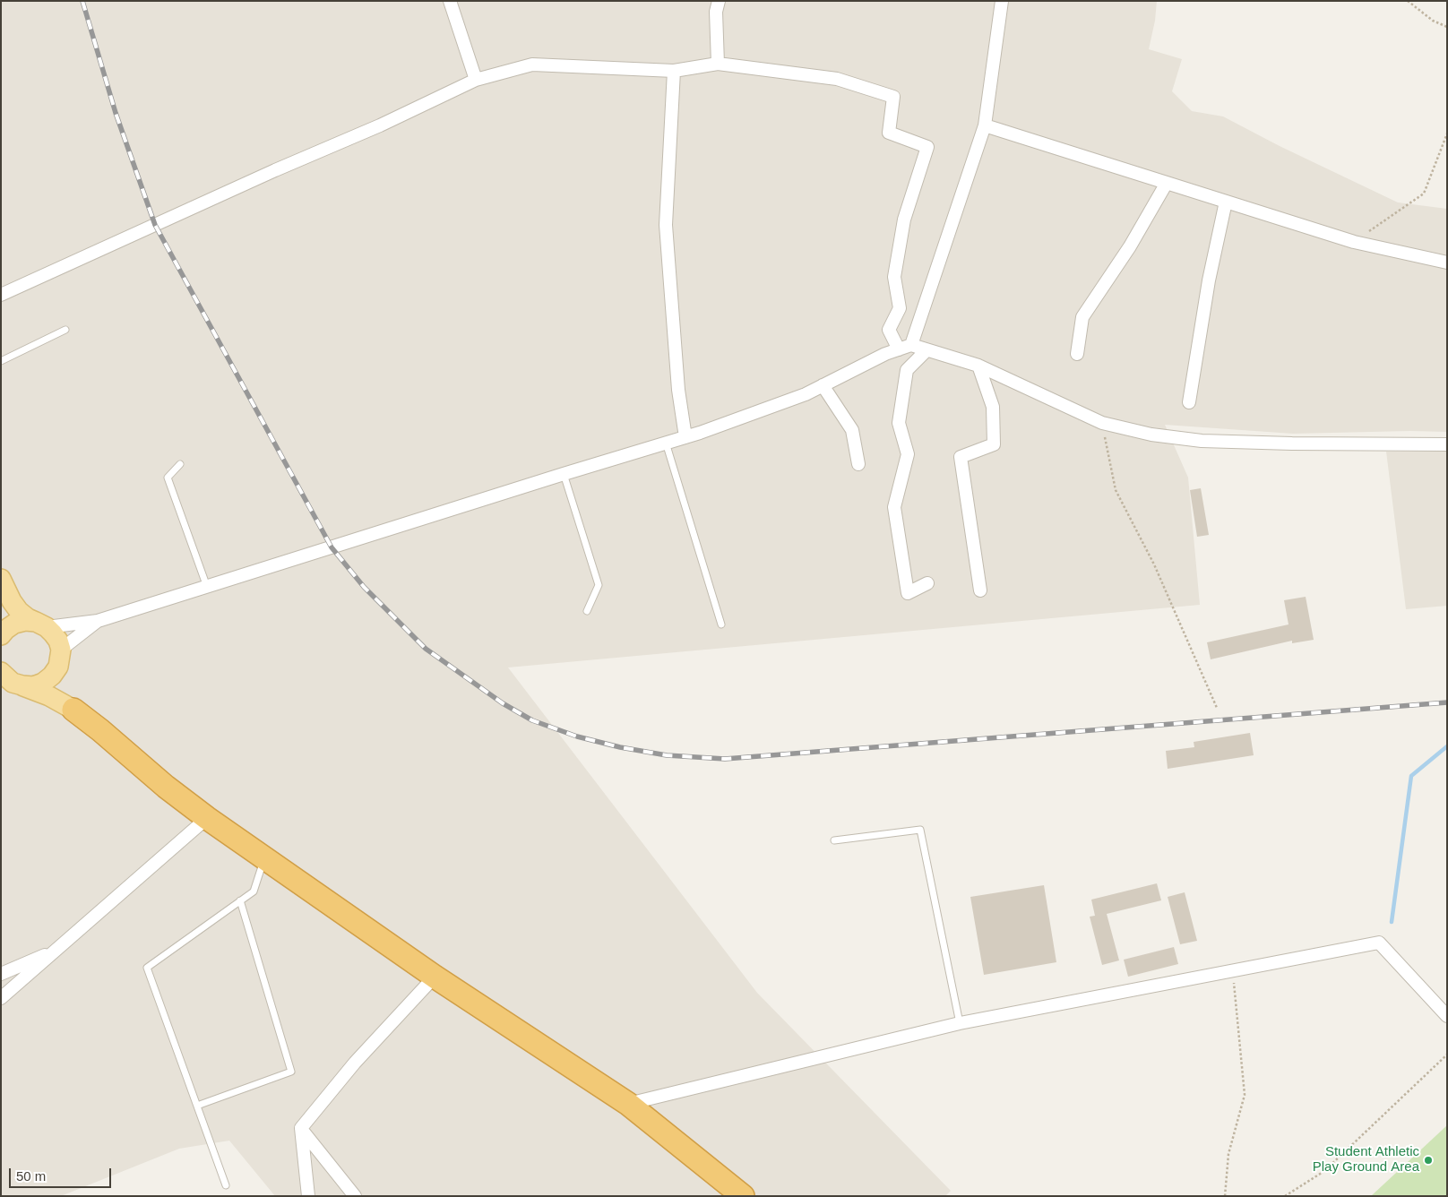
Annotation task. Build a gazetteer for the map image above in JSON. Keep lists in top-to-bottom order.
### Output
{
  "places": ["Student Athletic Play Ground Area"],
  "scale_bar": "50 m"
}
